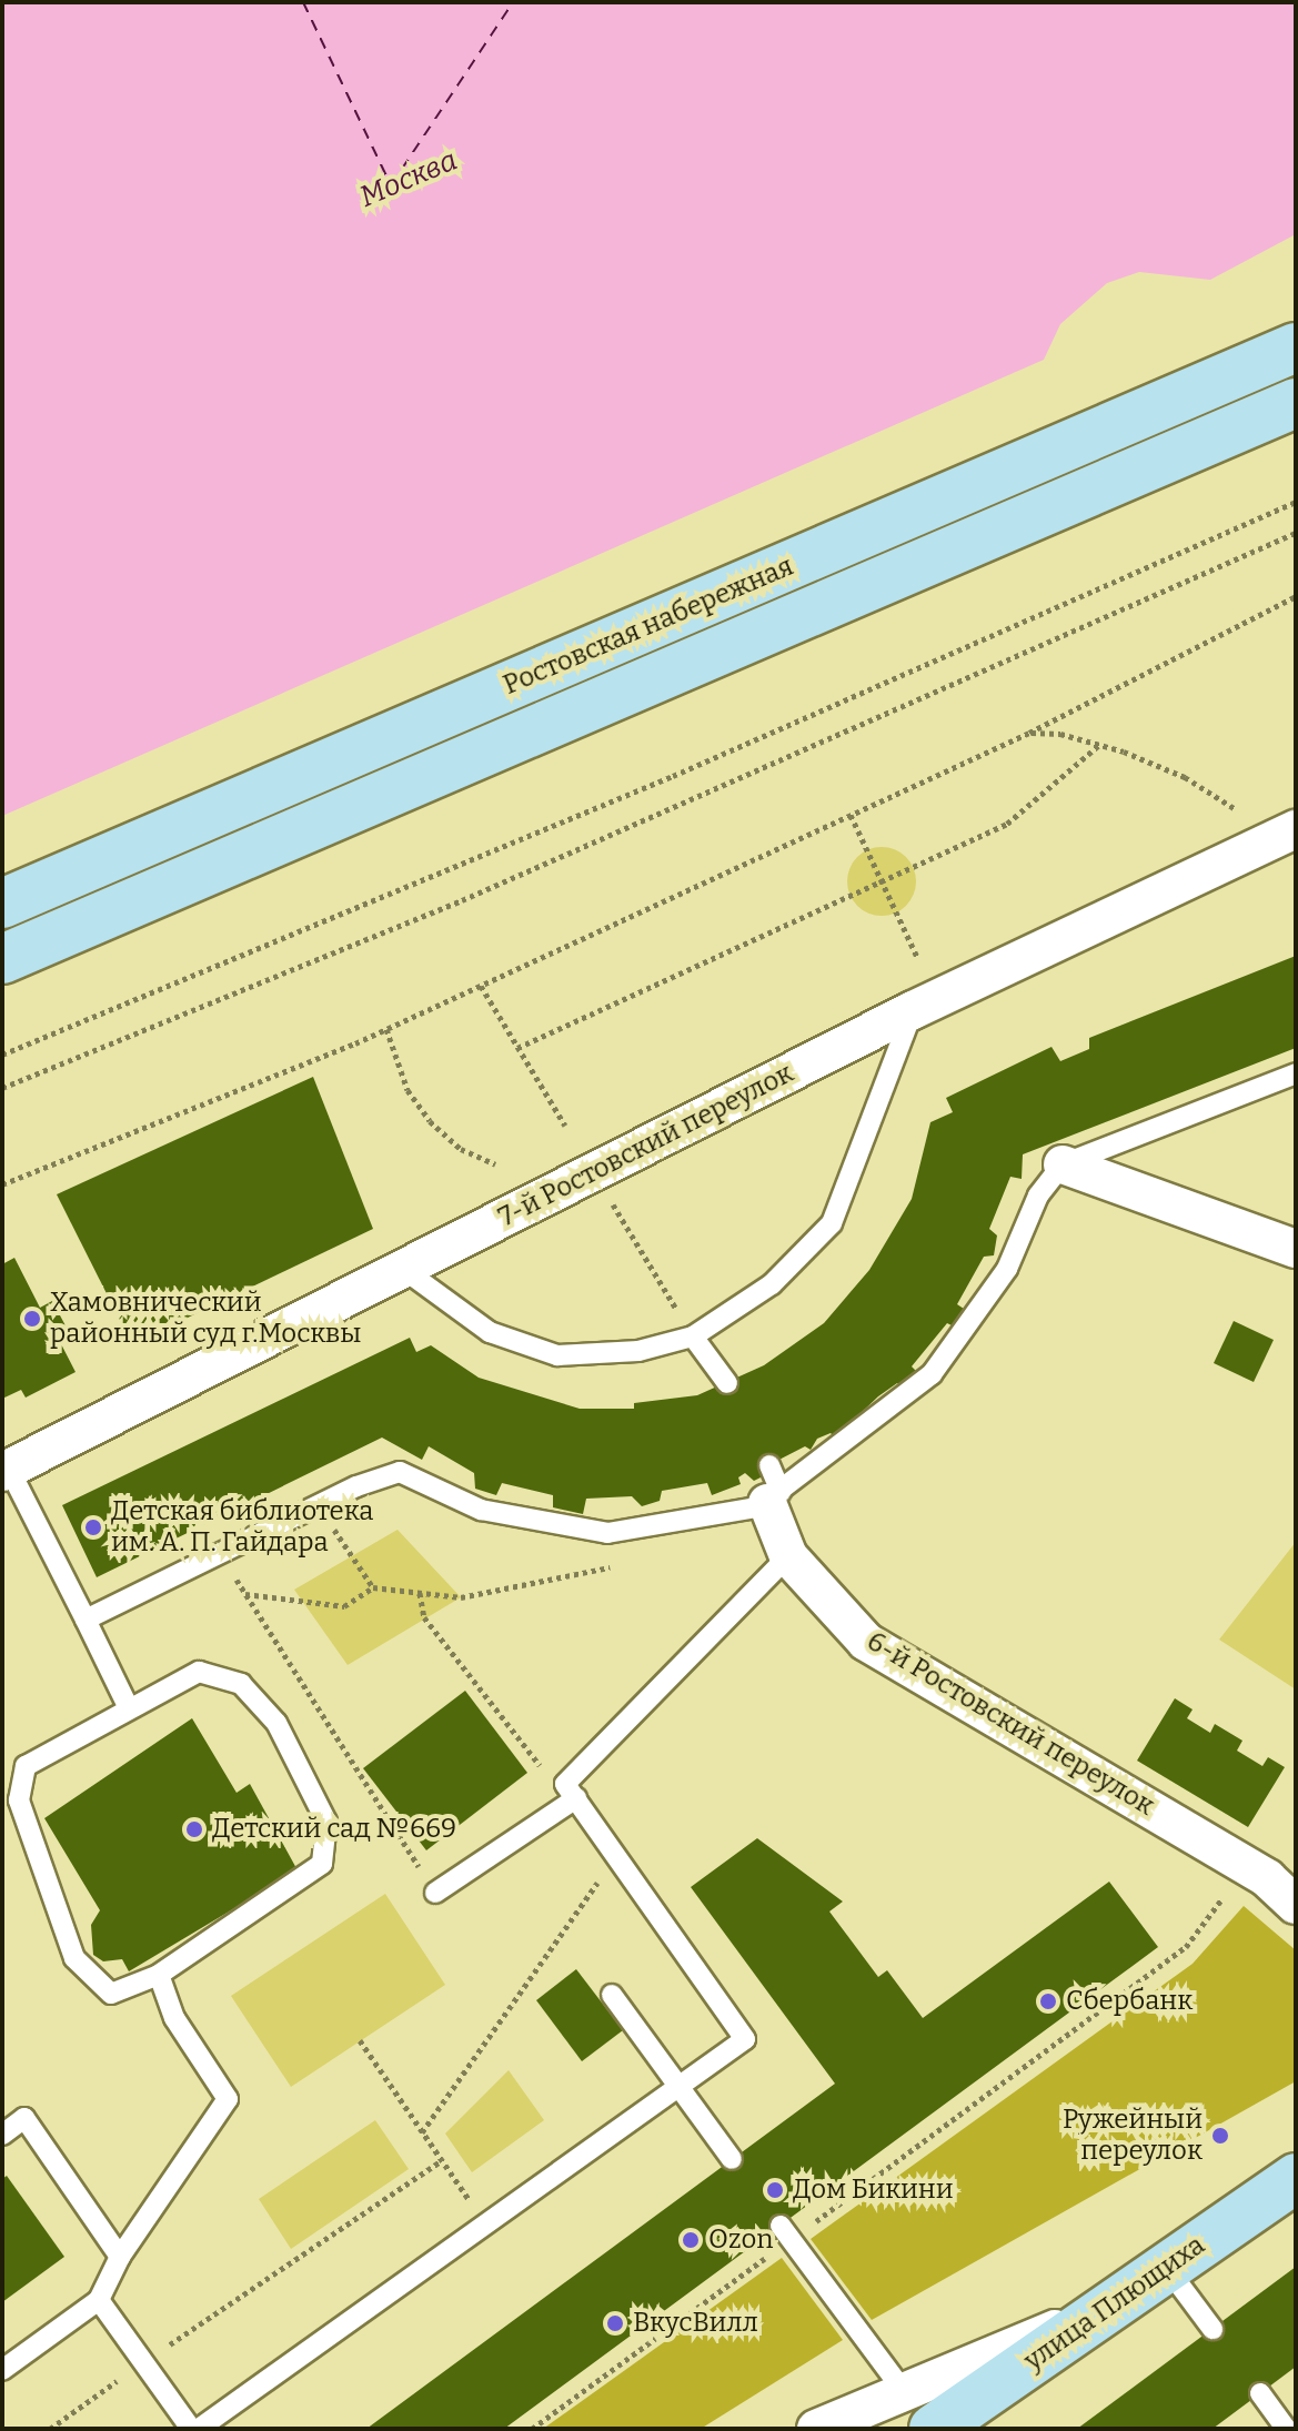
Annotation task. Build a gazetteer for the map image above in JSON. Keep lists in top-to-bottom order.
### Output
{
  "streets": {
    "main road": ["Ростовская набережная", "улица Плющиха"],
    "street": ["7-й Ростовский переулок", "6-й Ростовский переулок"]
  },
  "water": ["Москва"],
  "places": [
    "Хамовнический районный суд г.Москвы",
    "Детская библиотека им. А. П. Гайдара",
    "Детский сад №669",
    "Сбербанк",
    "Ружейный переулок",
    "Дом Бикини",
    "Ozon",
    "ВкусВилл"
  ]
}
